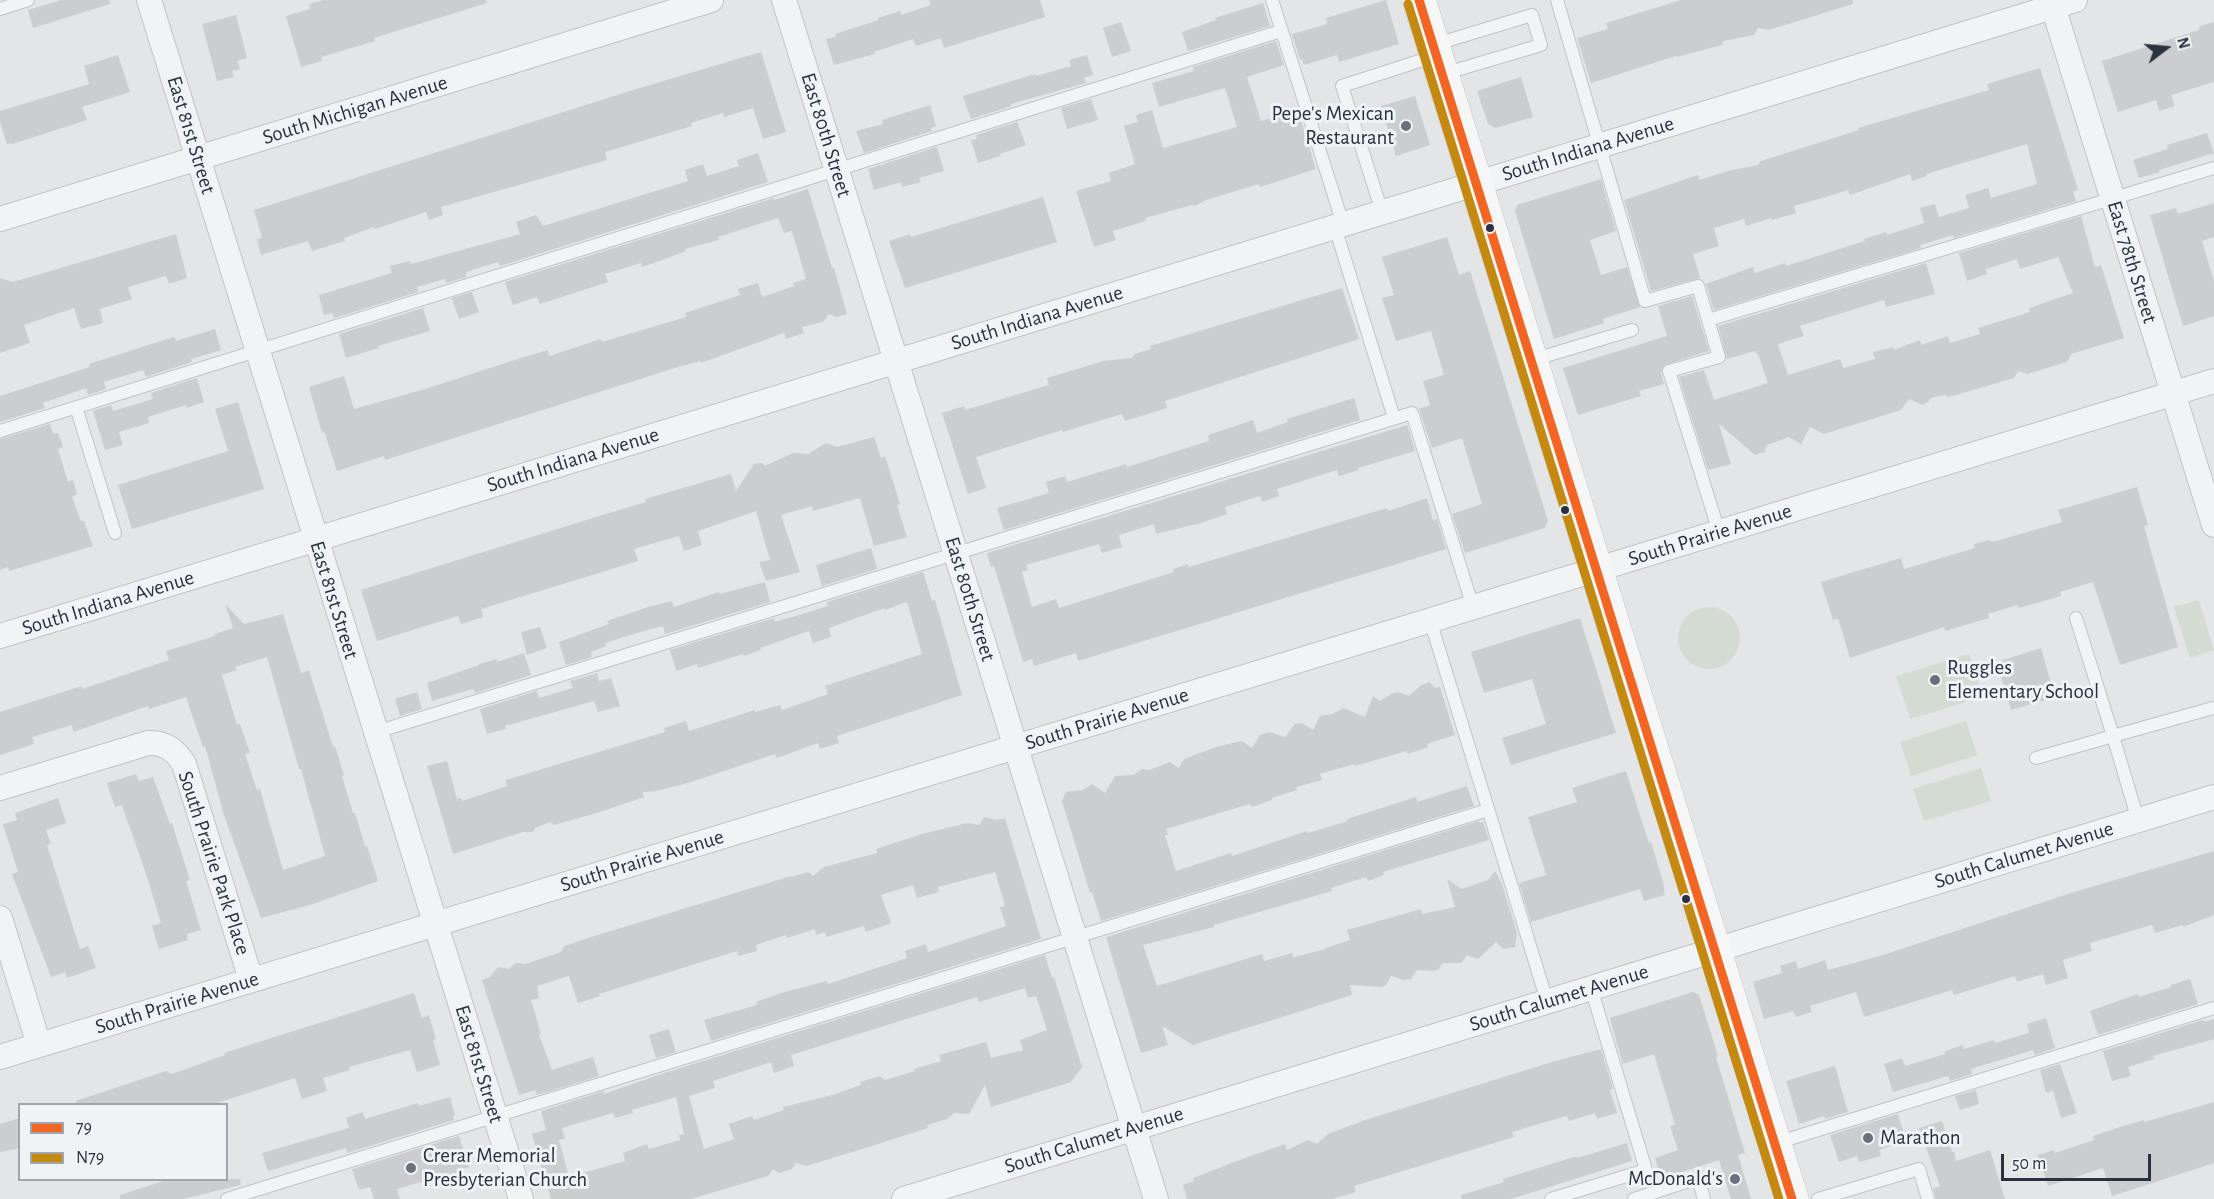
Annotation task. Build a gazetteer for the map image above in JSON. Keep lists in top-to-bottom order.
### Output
{
  "streets": {
    "street": [
      "South Michigan Avenue",
      "East 81st Street",
      "East 80th Street",
      "South Indiana Avenue",
      "East 78th Street",
      "South Prairie Avenue",
      "South Calumet Avenue",
      "South Prairie Park Place"
    ]
  },
  "crossings": [
    ["South Michigan Avenue", "East 81st Street"],
    ["East 81st Street", "South Indiana Avenue"],
    ["East 81st Street", "South Prairie Avenue"],
    ["East 80th Street", "South Indiana Avenue"],
    ["East 80th Street", "South Prairie Avenue"],
    ["East 80th Street", "South Calumet Avenue"],
    ["South Indiana Avenue", "East 78th Street"],
    ["East 78th Street", "South Prairie Avenue"],
    ["South Prairie Avenue", "South Prairie Park Place"]
  ],
  "places": [
    "Pepe's Mexican Restaurant",
    "Ruggles Elementary School",
    "Marathon",
    "Crerar Memorial Presbyterian Church",
    "McDonald's"
  ],
  "lines": ["transit line 79", "transit line N79"],
  "legend": ["79", "N79"],
  "scale_bar": "50 m",
  "north": "right"
}
